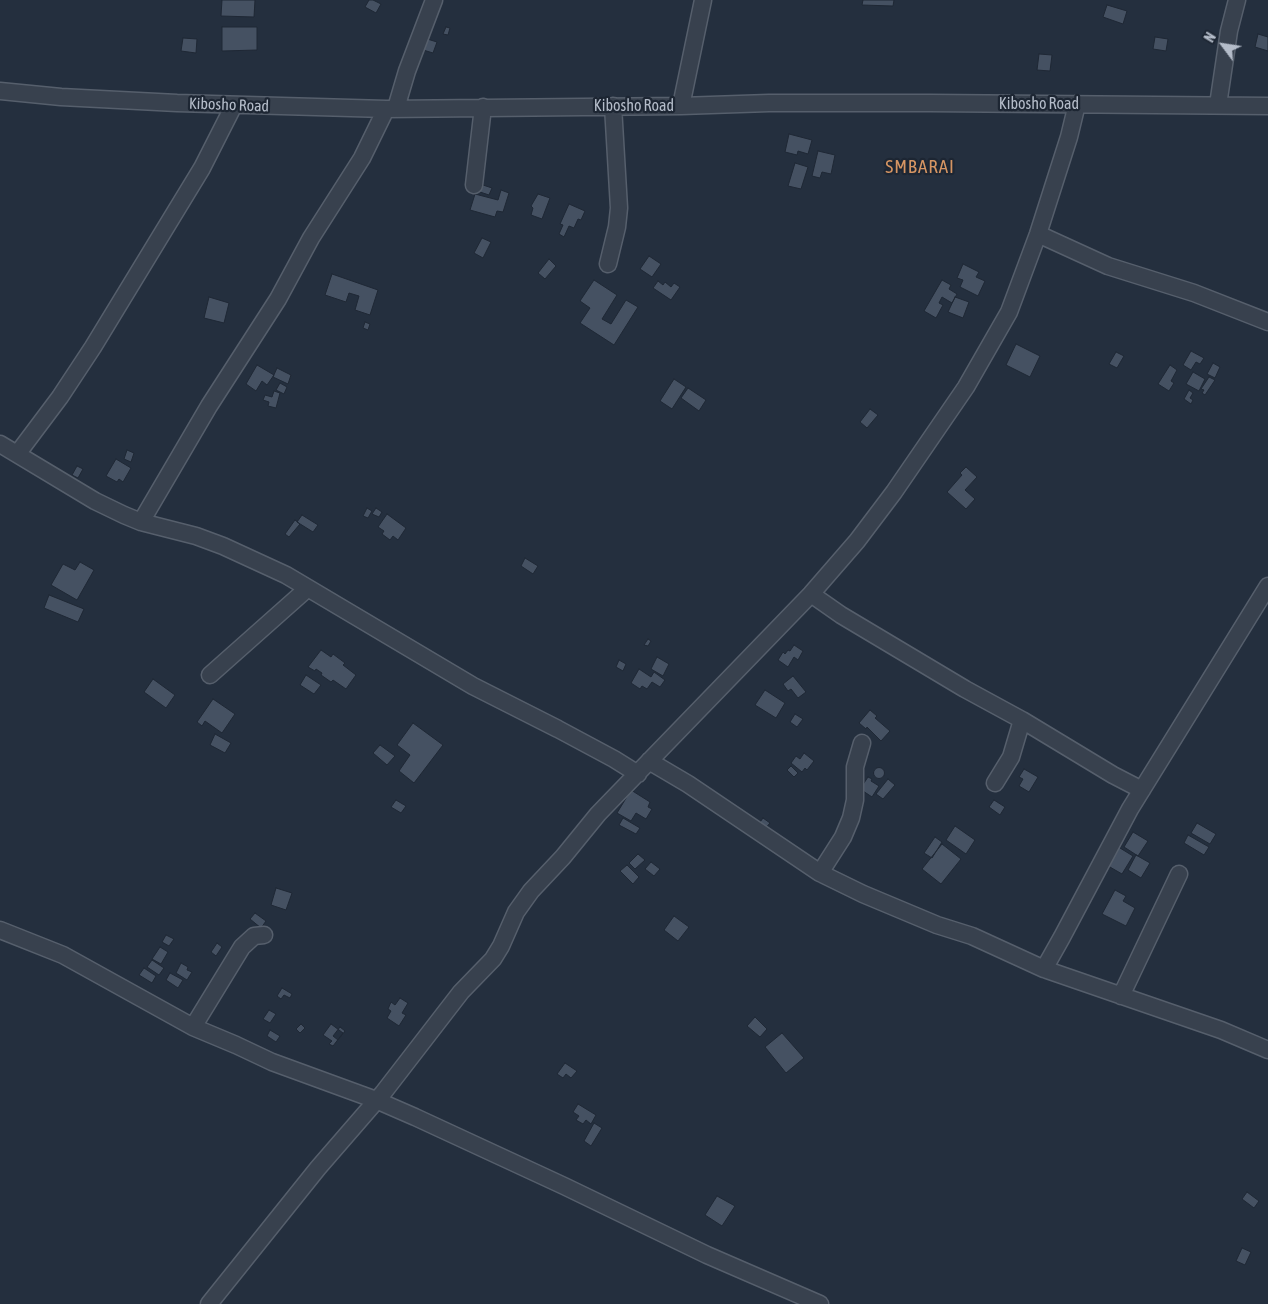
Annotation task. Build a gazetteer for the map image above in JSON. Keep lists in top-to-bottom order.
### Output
{
  "streets": {
    "street": ["Kibosho Road"]
  },
  "districts": ["SMBARAI"],
  "north": "top left"
}
